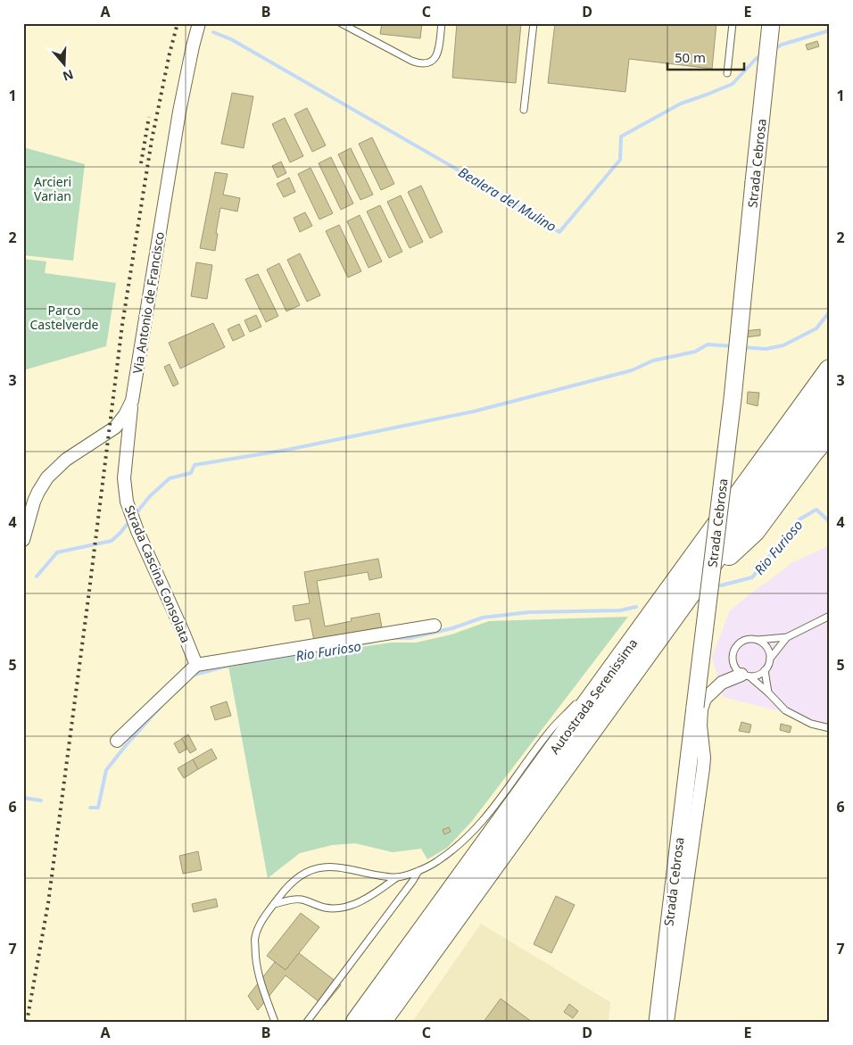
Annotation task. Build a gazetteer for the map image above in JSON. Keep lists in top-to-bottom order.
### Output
{
  "streets": {
    "highway": ["Autostrada Serenissima"],
    "main road": ["Strada Cebrosa"],
    "street": ["Via Antonio de Francisco", "Strada Cascina Consolata"]
  },
  "crossings": [
    ["Via Antonio de Francisco", "Strada Cascina Consolata"]
  ],
  "water": ["Bealera del Mulino", "Rio Furioso"],
  "parks": ["Arcieri Varian", "Parco Castelverde"],
  "scale_bar": "50 m",
  "north": "bottom",
  "grid": {
    "columns": [
      "A",
      "B",
      "C",
      "D",
      "E"
    ],
    "rows": [
      "1",
      "2",
      "3",
      "4",
      "5",
      "6",
      "7"
    ]
  }
}
